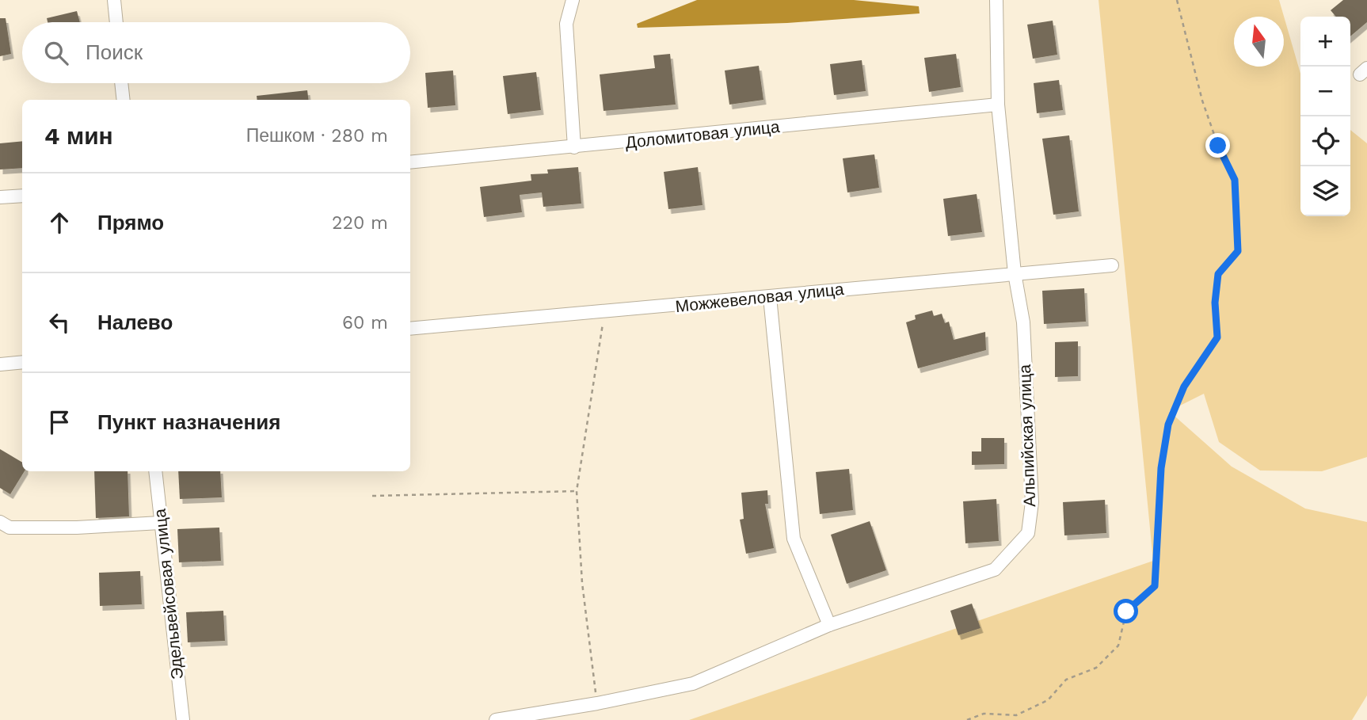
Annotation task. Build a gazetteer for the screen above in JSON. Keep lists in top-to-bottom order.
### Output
{
  "streets": {
    "street": [
      "Доломитовая улица",
      "Можжевеловая улица",
      "Альпийская улица",
      "Эдельвейсовая улица"
    ]
  },
  "crossings": [
    ["Доломитовая улица", "Альпийская улица"],
    ["Можжевеловая улица", "Альпийская улица"]
  ],
  "north": "top",
  "page": {
    "map_buttons": ["+", "−"],
    "search": "Поиск",
    "heading": ["4 мин", "Пешком · 280 m"],
    "list": [
      ["Прямо", "220 m"],
      ["Налево", "60 m"],
      "Пункт назначения"
    ]
  }
}
